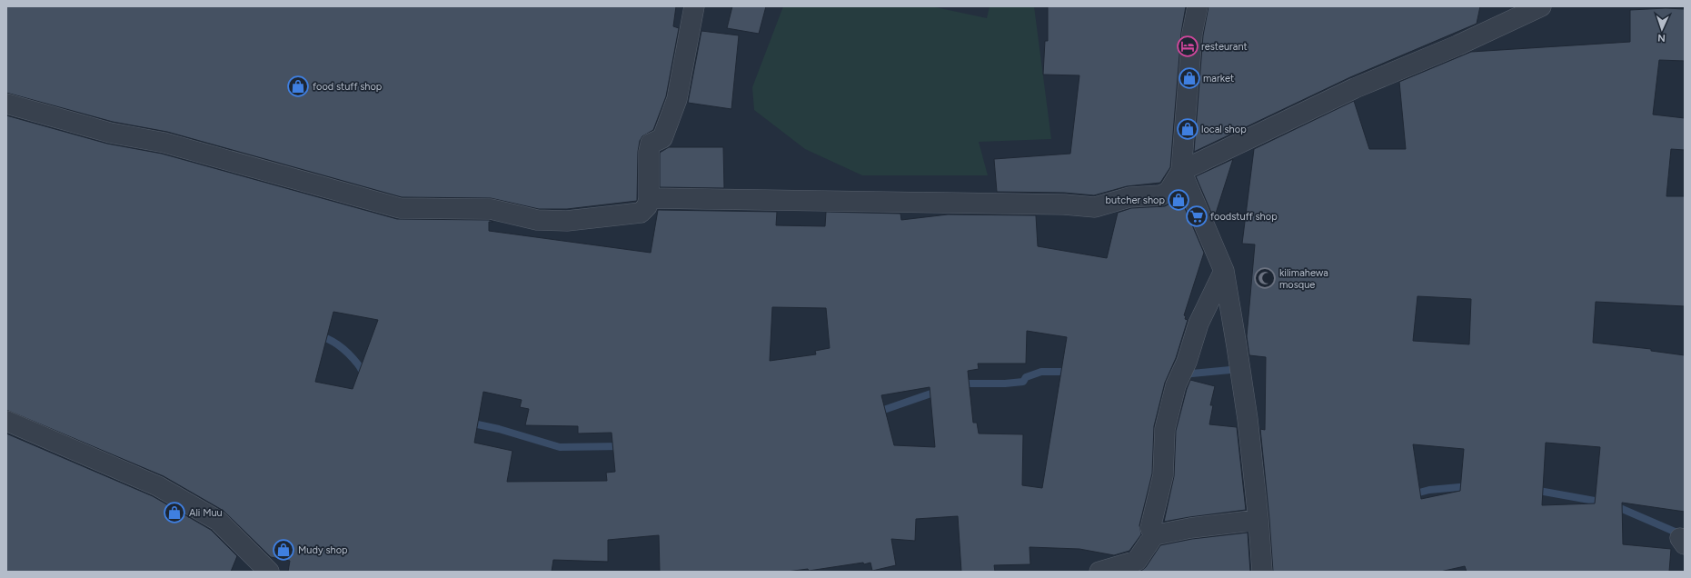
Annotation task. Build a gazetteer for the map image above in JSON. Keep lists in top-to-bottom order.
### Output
{
  "places": {
    "hotel": ["resteurant"],
    "shop": [
      "market",
      "food stuff shop",
      "local shop",
      "butcher shop",
      "Ali Muu",
      "Mudy shop"
    ],
    "supermarket": ["foodstuff shop"],
    "mosque": ["kilimahewa mosque"]
  },
  "north": "bottom"
}
